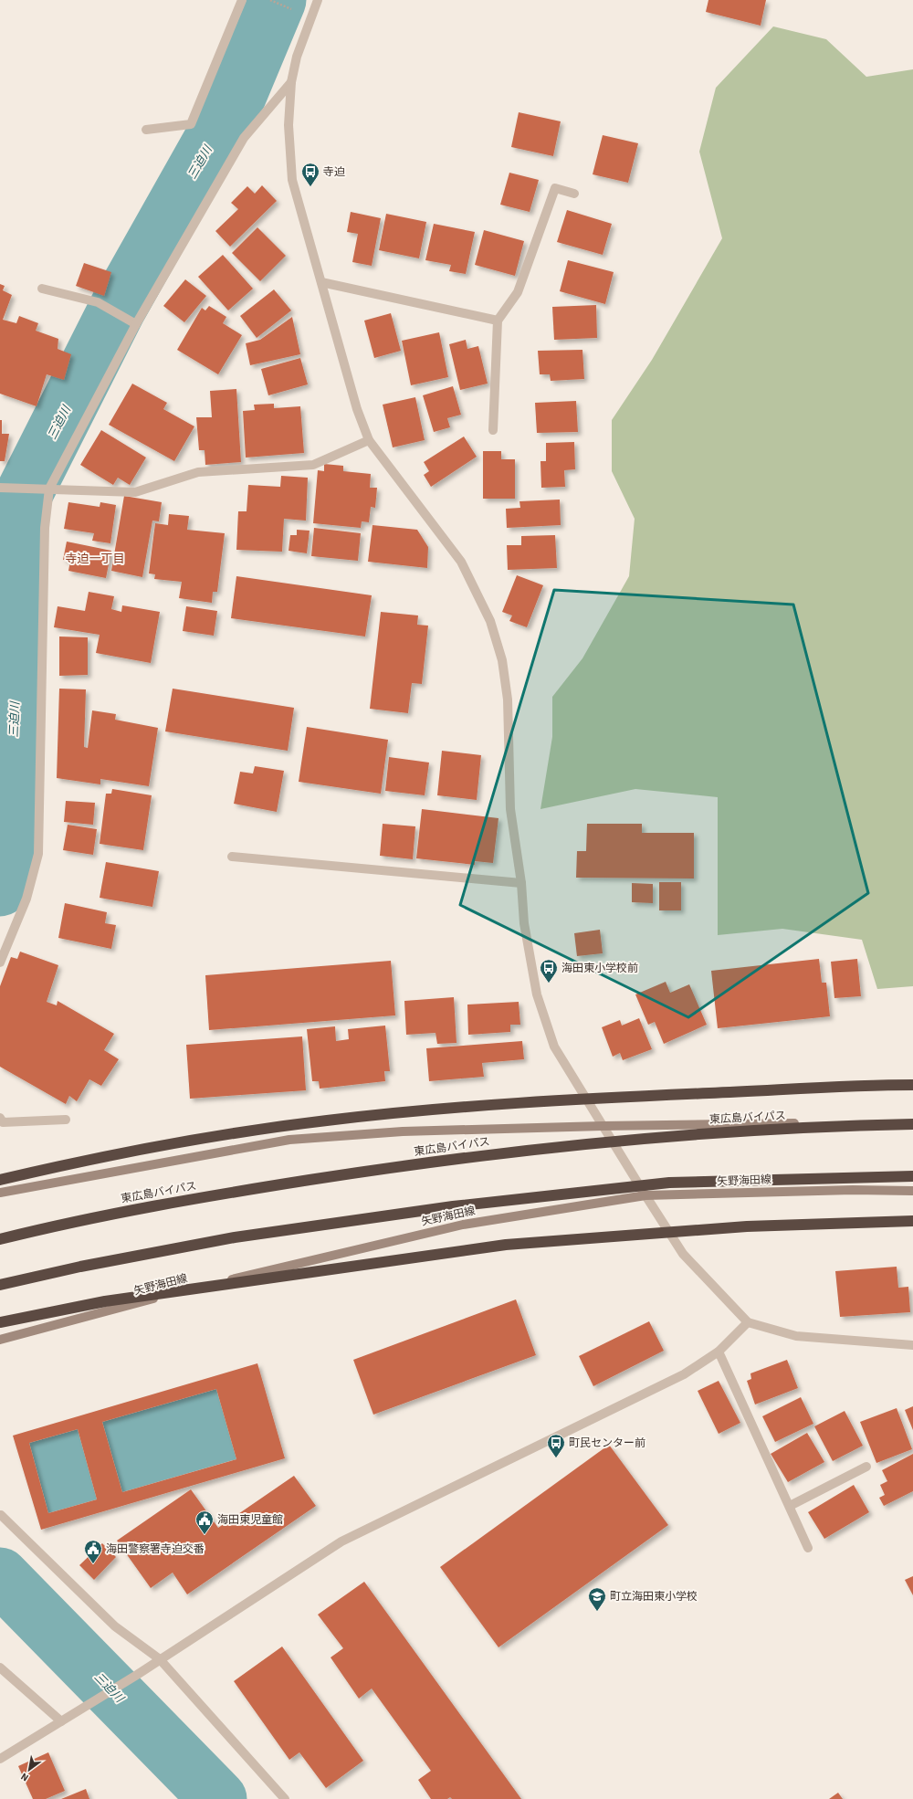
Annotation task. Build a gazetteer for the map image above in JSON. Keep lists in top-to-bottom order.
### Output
{
  "streets": {
    "highway": ["東広島バイパス"],
    "main road": ["矢野海田線"]
  },
  "districts": ["寺迫一丁目"],
  "water": ["三迫川"],
  "places": {
    "bus stop": ["寺迫", "海田東小学校前", "町民センター前"],
    "public building": ["海田東児童館", "海田警察署寺迫交番"],
    "school or university": ["町立海田東小学校"]
  },
  "north": "bottom left"
}
